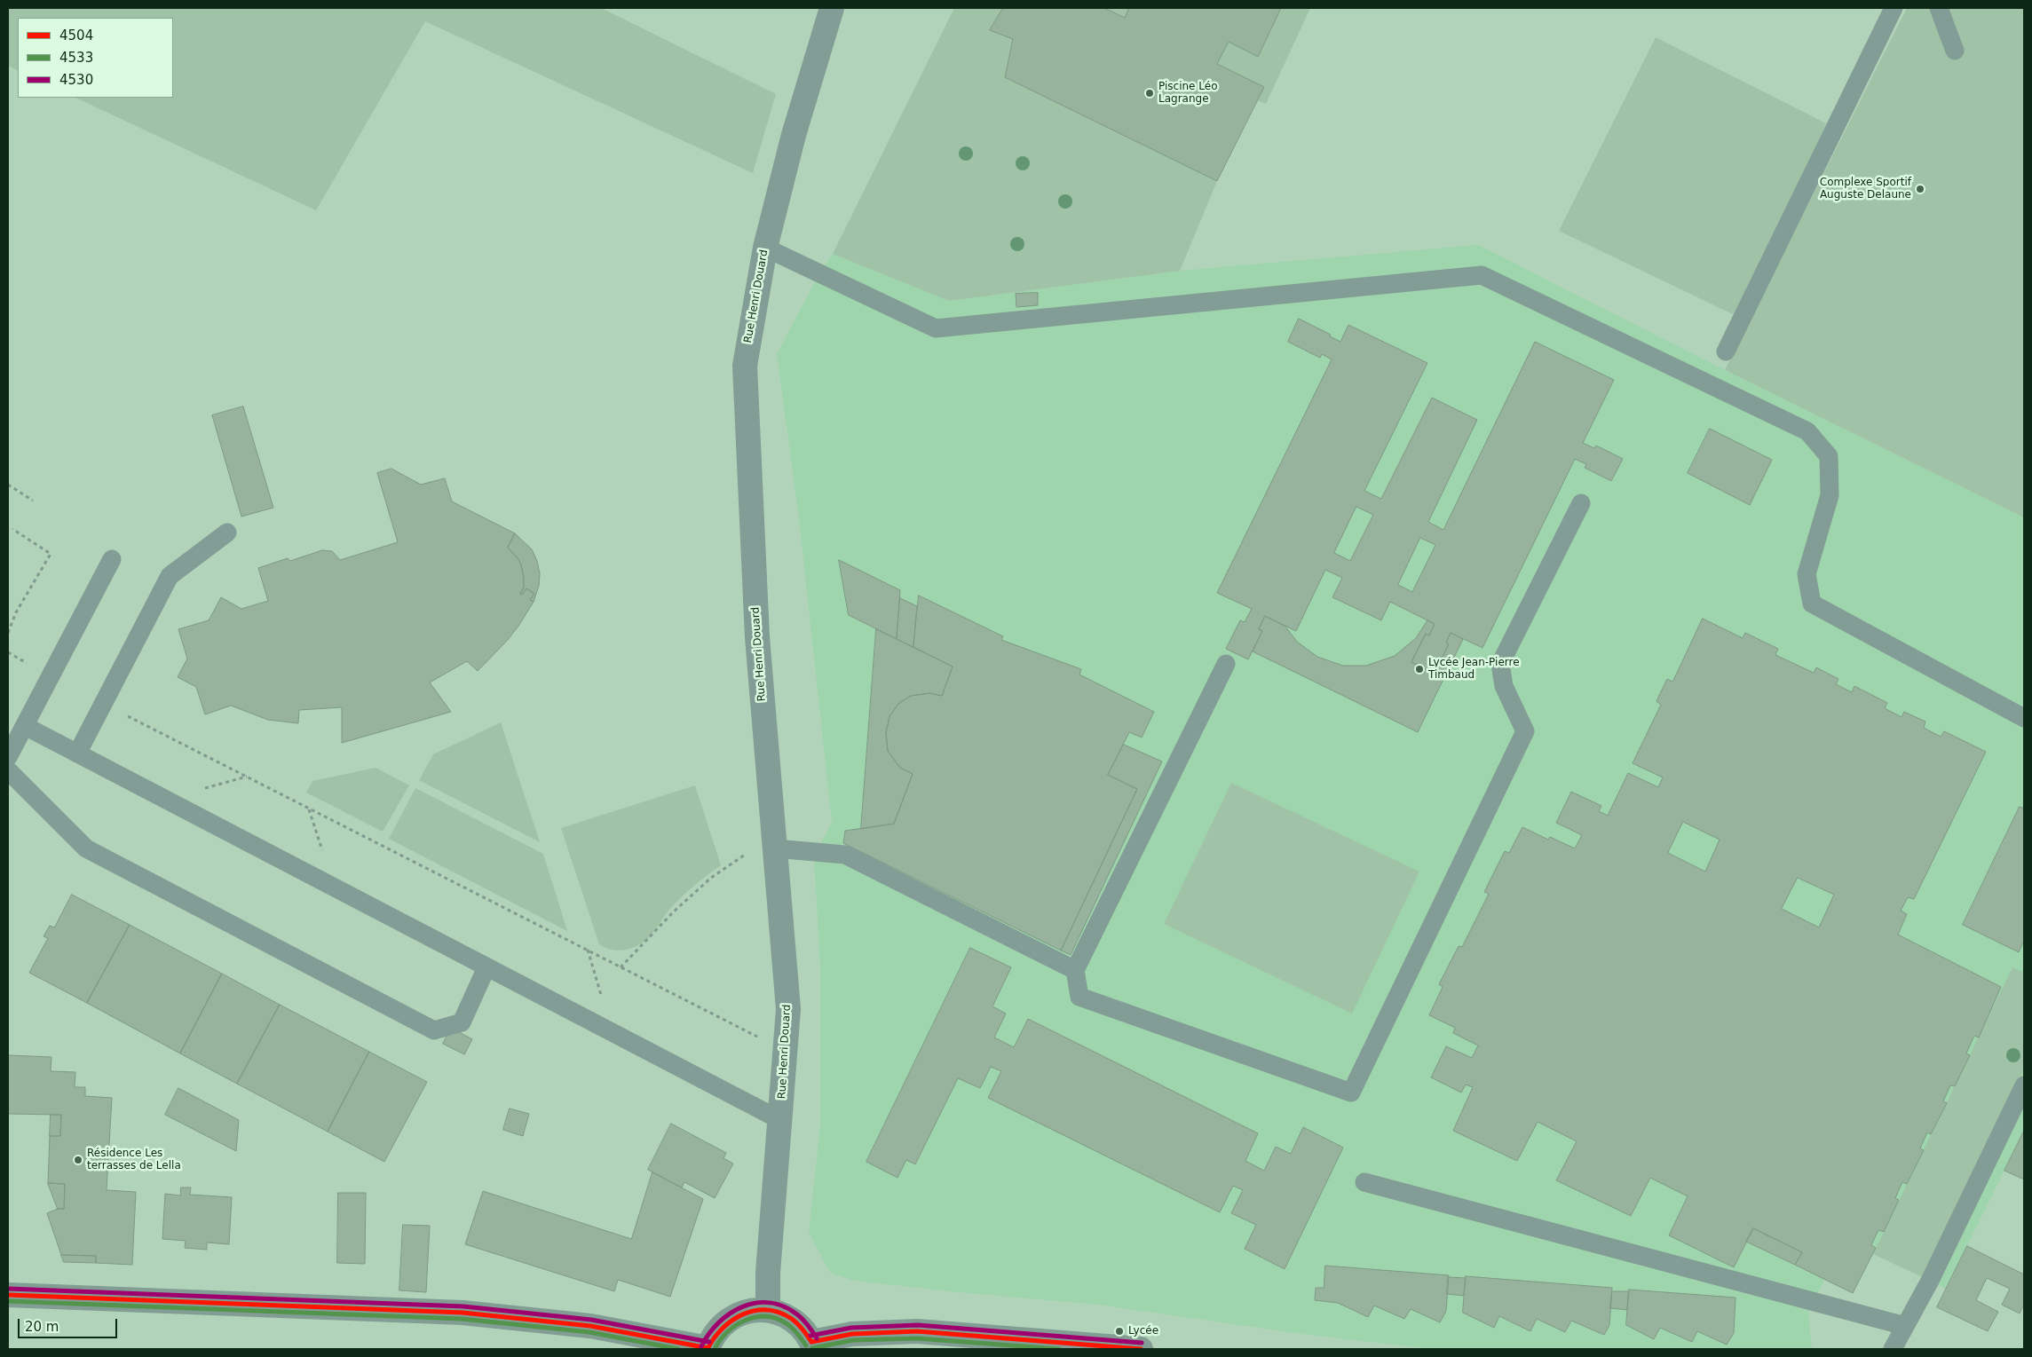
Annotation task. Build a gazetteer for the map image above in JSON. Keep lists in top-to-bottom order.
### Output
{
  "streets": {
    "street": ["Rue Henri Douard"]
  },
  "places": [
    "Piscine Léo Lagrange",
    "Complexe Sportif Auguste Delaune",
    "Lycée Jean-Pierre Timbaud",
    "Résidence Les terrasses de Lella",
    "Lycée"
  ],
  "lines": ["transit line 4530", "transit line 4504", "transit line 4533"],
  "legend": ["4504", "4533", "4530"],
  "scale_bar": "20 m"
}
